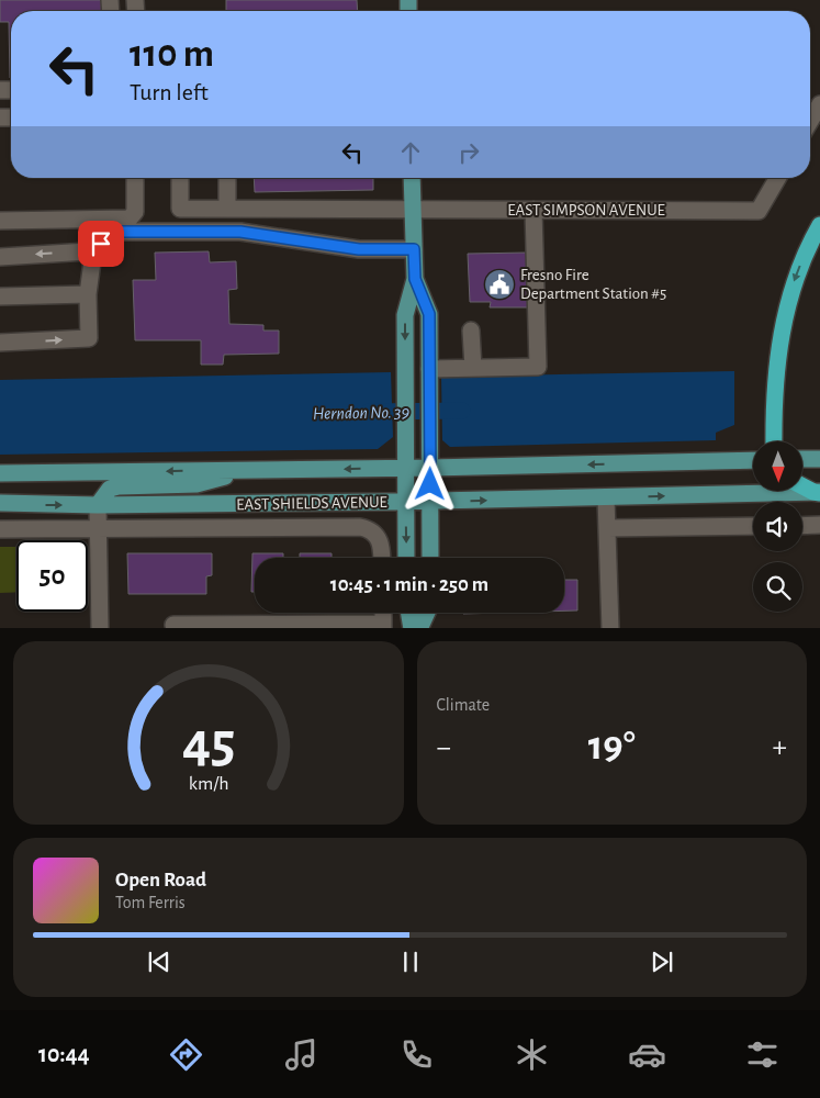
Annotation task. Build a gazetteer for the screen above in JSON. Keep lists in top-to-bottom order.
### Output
{
  "streets": {
    "main road": ["EAST SHIELDS AVENUE"],
    "street": ["EAST SIMPSON AVENUE"]
  },
  "water": ["Herndon No. 39"],
  "places": {
    "public building": ["Fresno Fire Department Station #5"]
  },
  "north": "bottom",
  "page": {
    "turn": ["110 m", "Turn left"],
    "limit": "50",
    "trip": "10:45 · 1 min · 250 m",
    "tile": "Climate",
    "heat": ["−", "19°", "+"],
    "song": ["Open Road", "Tom Ferris"],
    "tabs": "10:44",
    "gauge": ["45", "km/h"]
  }
}
